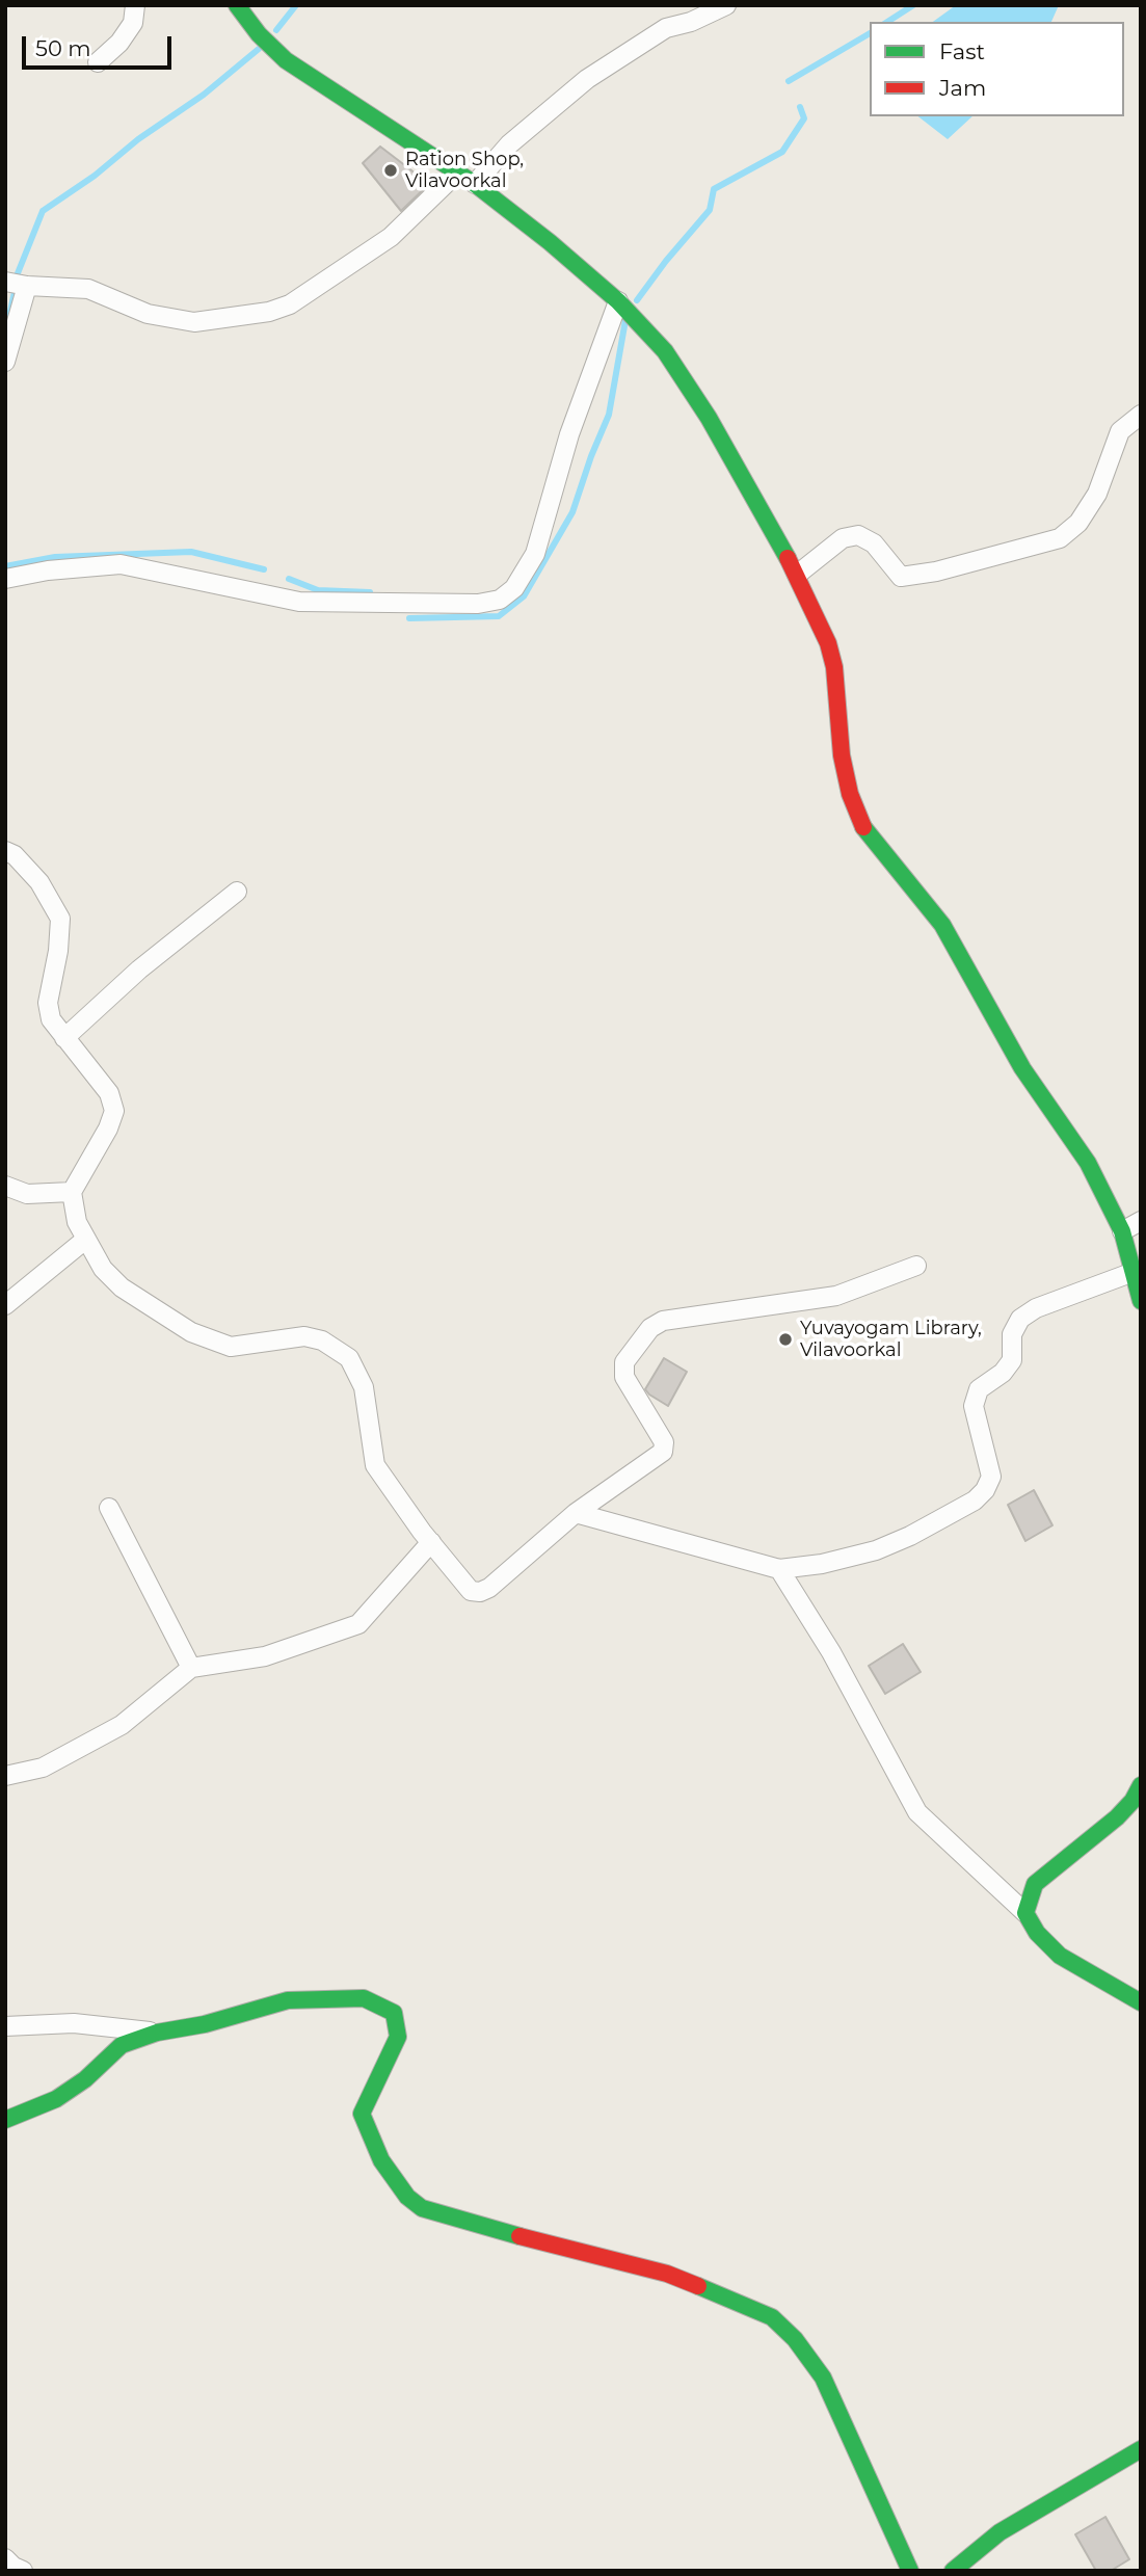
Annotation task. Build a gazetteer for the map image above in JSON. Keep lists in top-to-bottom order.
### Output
{
  "places": ["Ration Shop, Vilavoorkal", "Yuvayogam Library, Vilavoorkal"],
  "legend": ["Fast", "Jam"],
  "scale_bar": "50 m"
}
